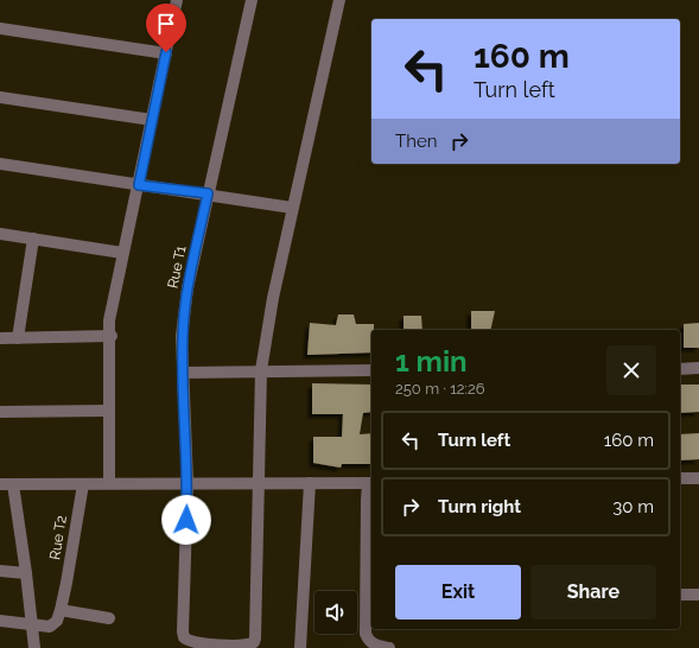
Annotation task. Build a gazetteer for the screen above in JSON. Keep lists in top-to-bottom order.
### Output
{
  "streets": {
    "street": ["Rue T1", "Rue T2"]
  },
  "page": {
    "turn": ["160 m", "Turn left"],
    "then": "Then",
    "heading": ["1 min", "250 m · 12:26"],
    "list": [
      {
        "name": "Turn left",
        "value": "160 m"
      },
      {
        "name": "Turn right",
        "value": "30 m"
      }
    ],
    "buttons": ["Exit", "Share"]
  }
}
